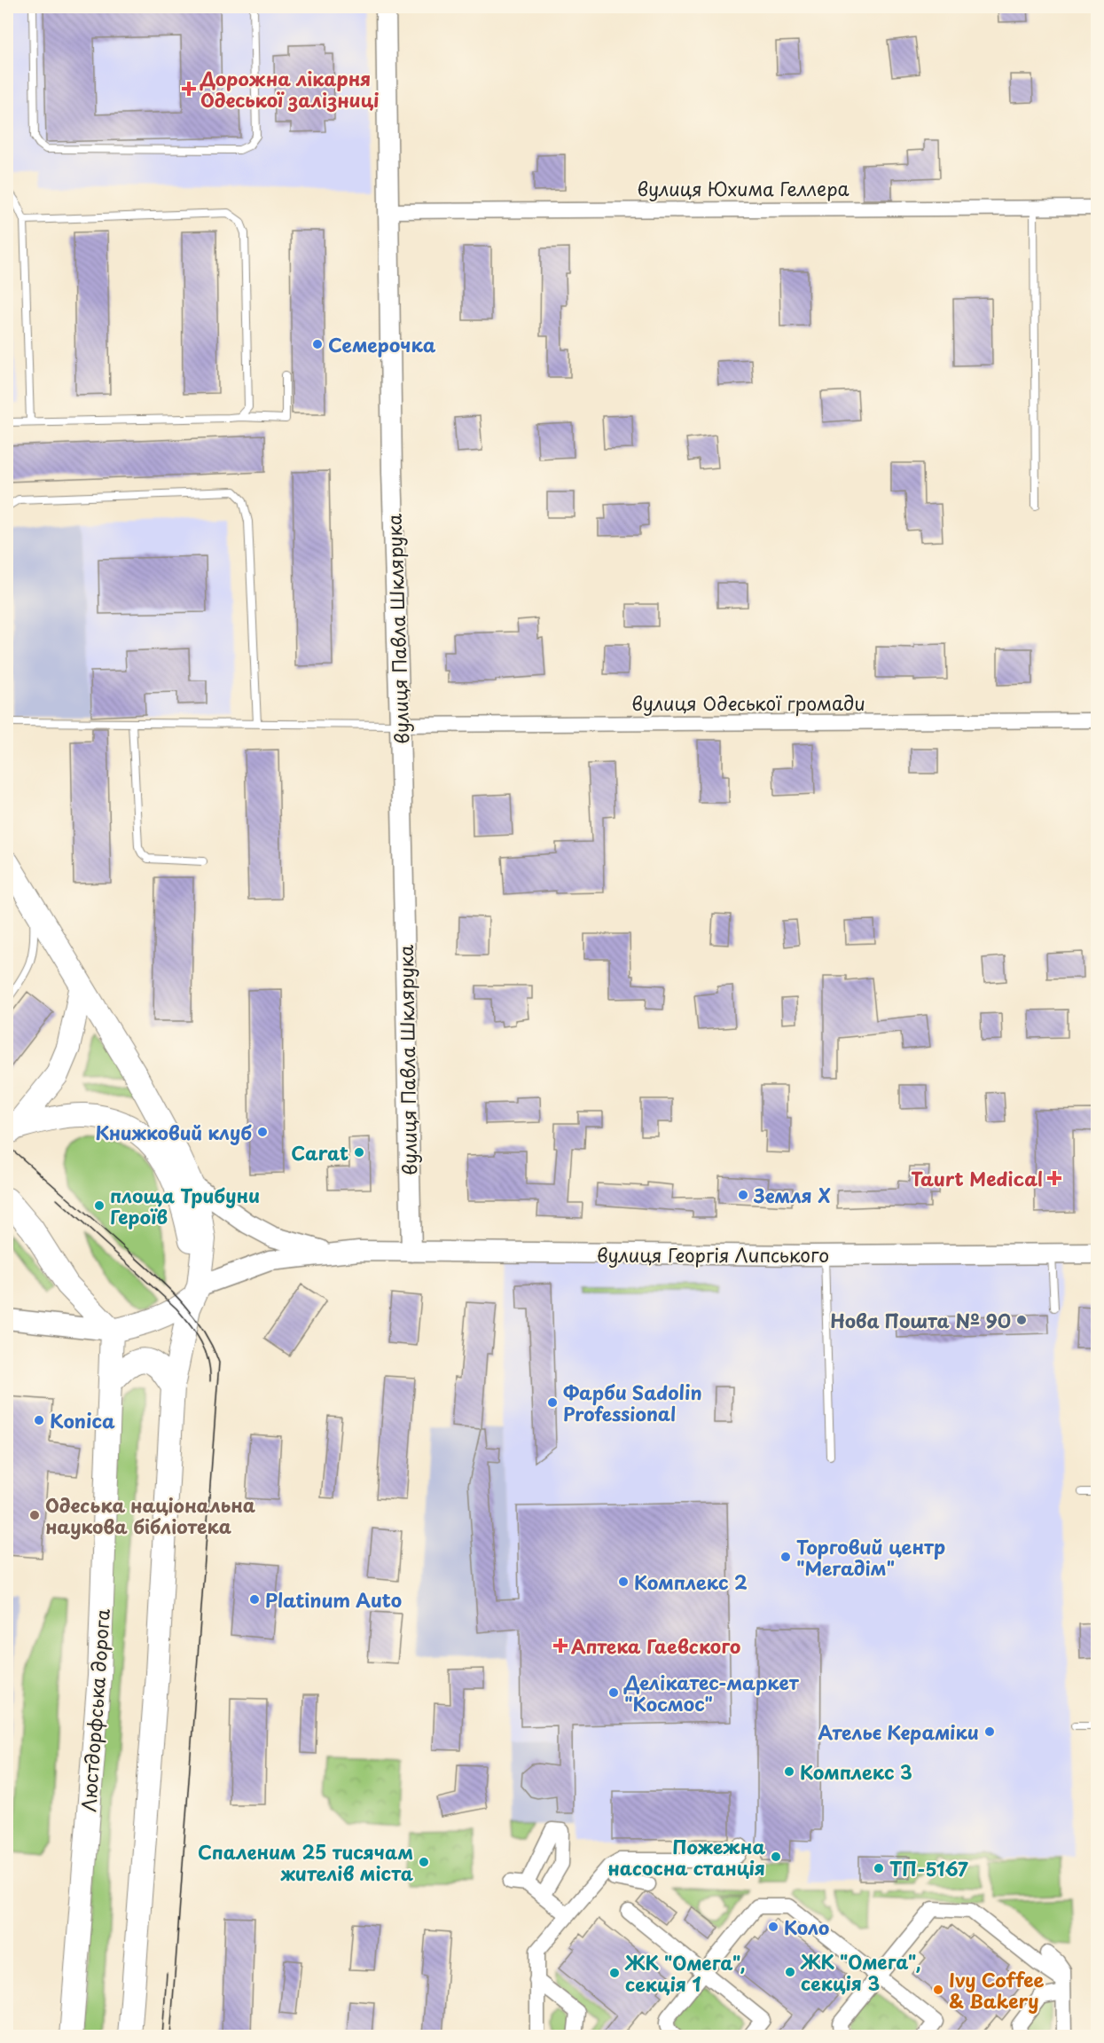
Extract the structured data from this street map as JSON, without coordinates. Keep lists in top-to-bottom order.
{
  "streets": {
    "main road": ["Люстдорфська дорога"],
    "street": [
      "вулиця Юхима Геллера",
      "вулиця Павла Шклярука",
      "вулиця Одеської громади",
      "вулиця Георгія Липського"
    ]
  },
  "crossings": [
    ["вулиця Юхима Геллера", "вулиця Павла Шклярука"],
    ["вулиця Павла Шклярука", "вулиця Одеської громади"],
    ["вулиця Павла Шклярука", "вулиця Георгія Липського"]
  ],
  "places": {
    "health": ["Дорожна лікарня Одеської залізниці", "Taurt Medical", "Аптека Гаевского"],
    "other": [
      "Семерочка",
      "Книжковий клуб",
      "Carat",
      "Земля Х",
      "площа Трибуни Героїв",
      "Нова Пошта № 90",
      "Фарби Sadolin Professional",
      "Konica",
      "Одеська національна наукова бібліотека",
      "Торговий центр \"Мегадім\"",
      "Комплекс 2",
      "Platinum Auto",
      "Делікатес-маркет \"Космос\"",
      "Ательє Кераміки",
      "Комплекс 3",
      "Пожежна насосна станція",
      "Спаленим 25 тисячам жителів міста",
      "ТП-5167",
      "Коло",
      "ЖК \"Омега\", секція 3",
      "ЖК \"Омега\", секція 1",
      "Ivy Coffee & Bakery"
    ]
  }
}
